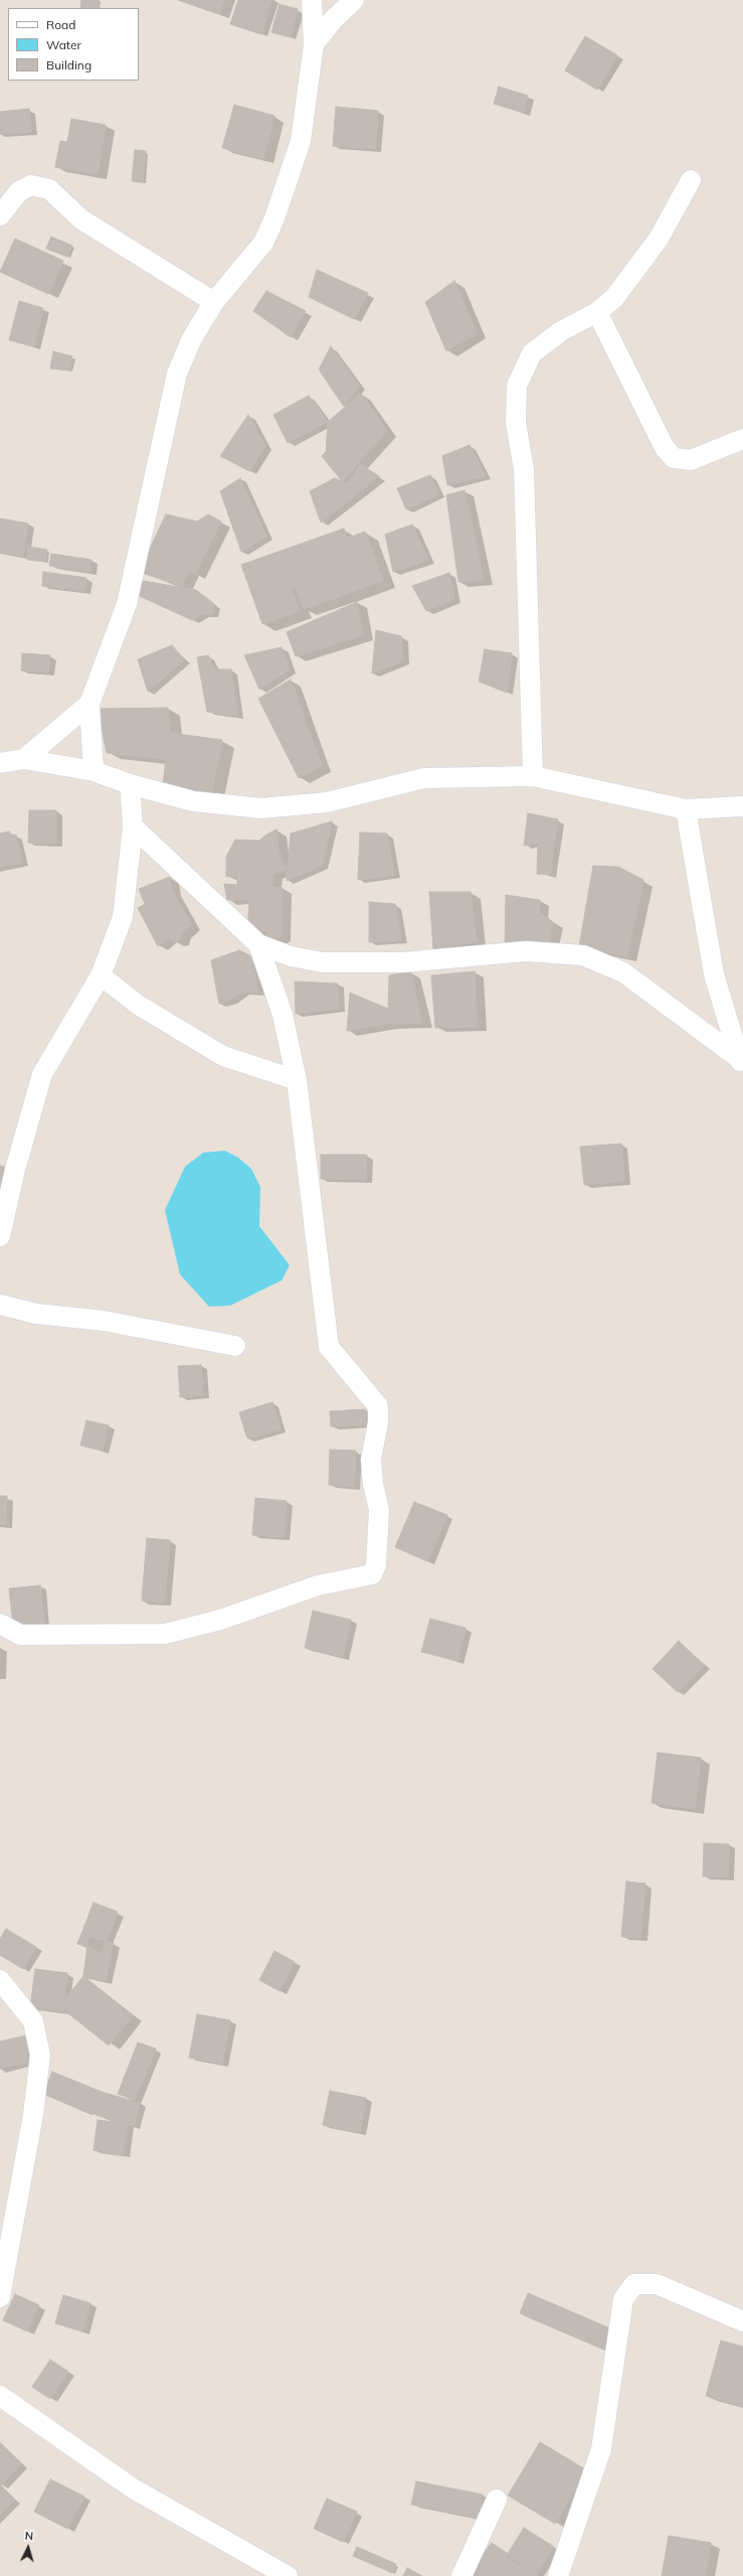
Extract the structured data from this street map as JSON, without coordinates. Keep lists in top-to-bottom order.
{
  "legend": ["Road", "Water", "Building"],
  "north": "top"
}
